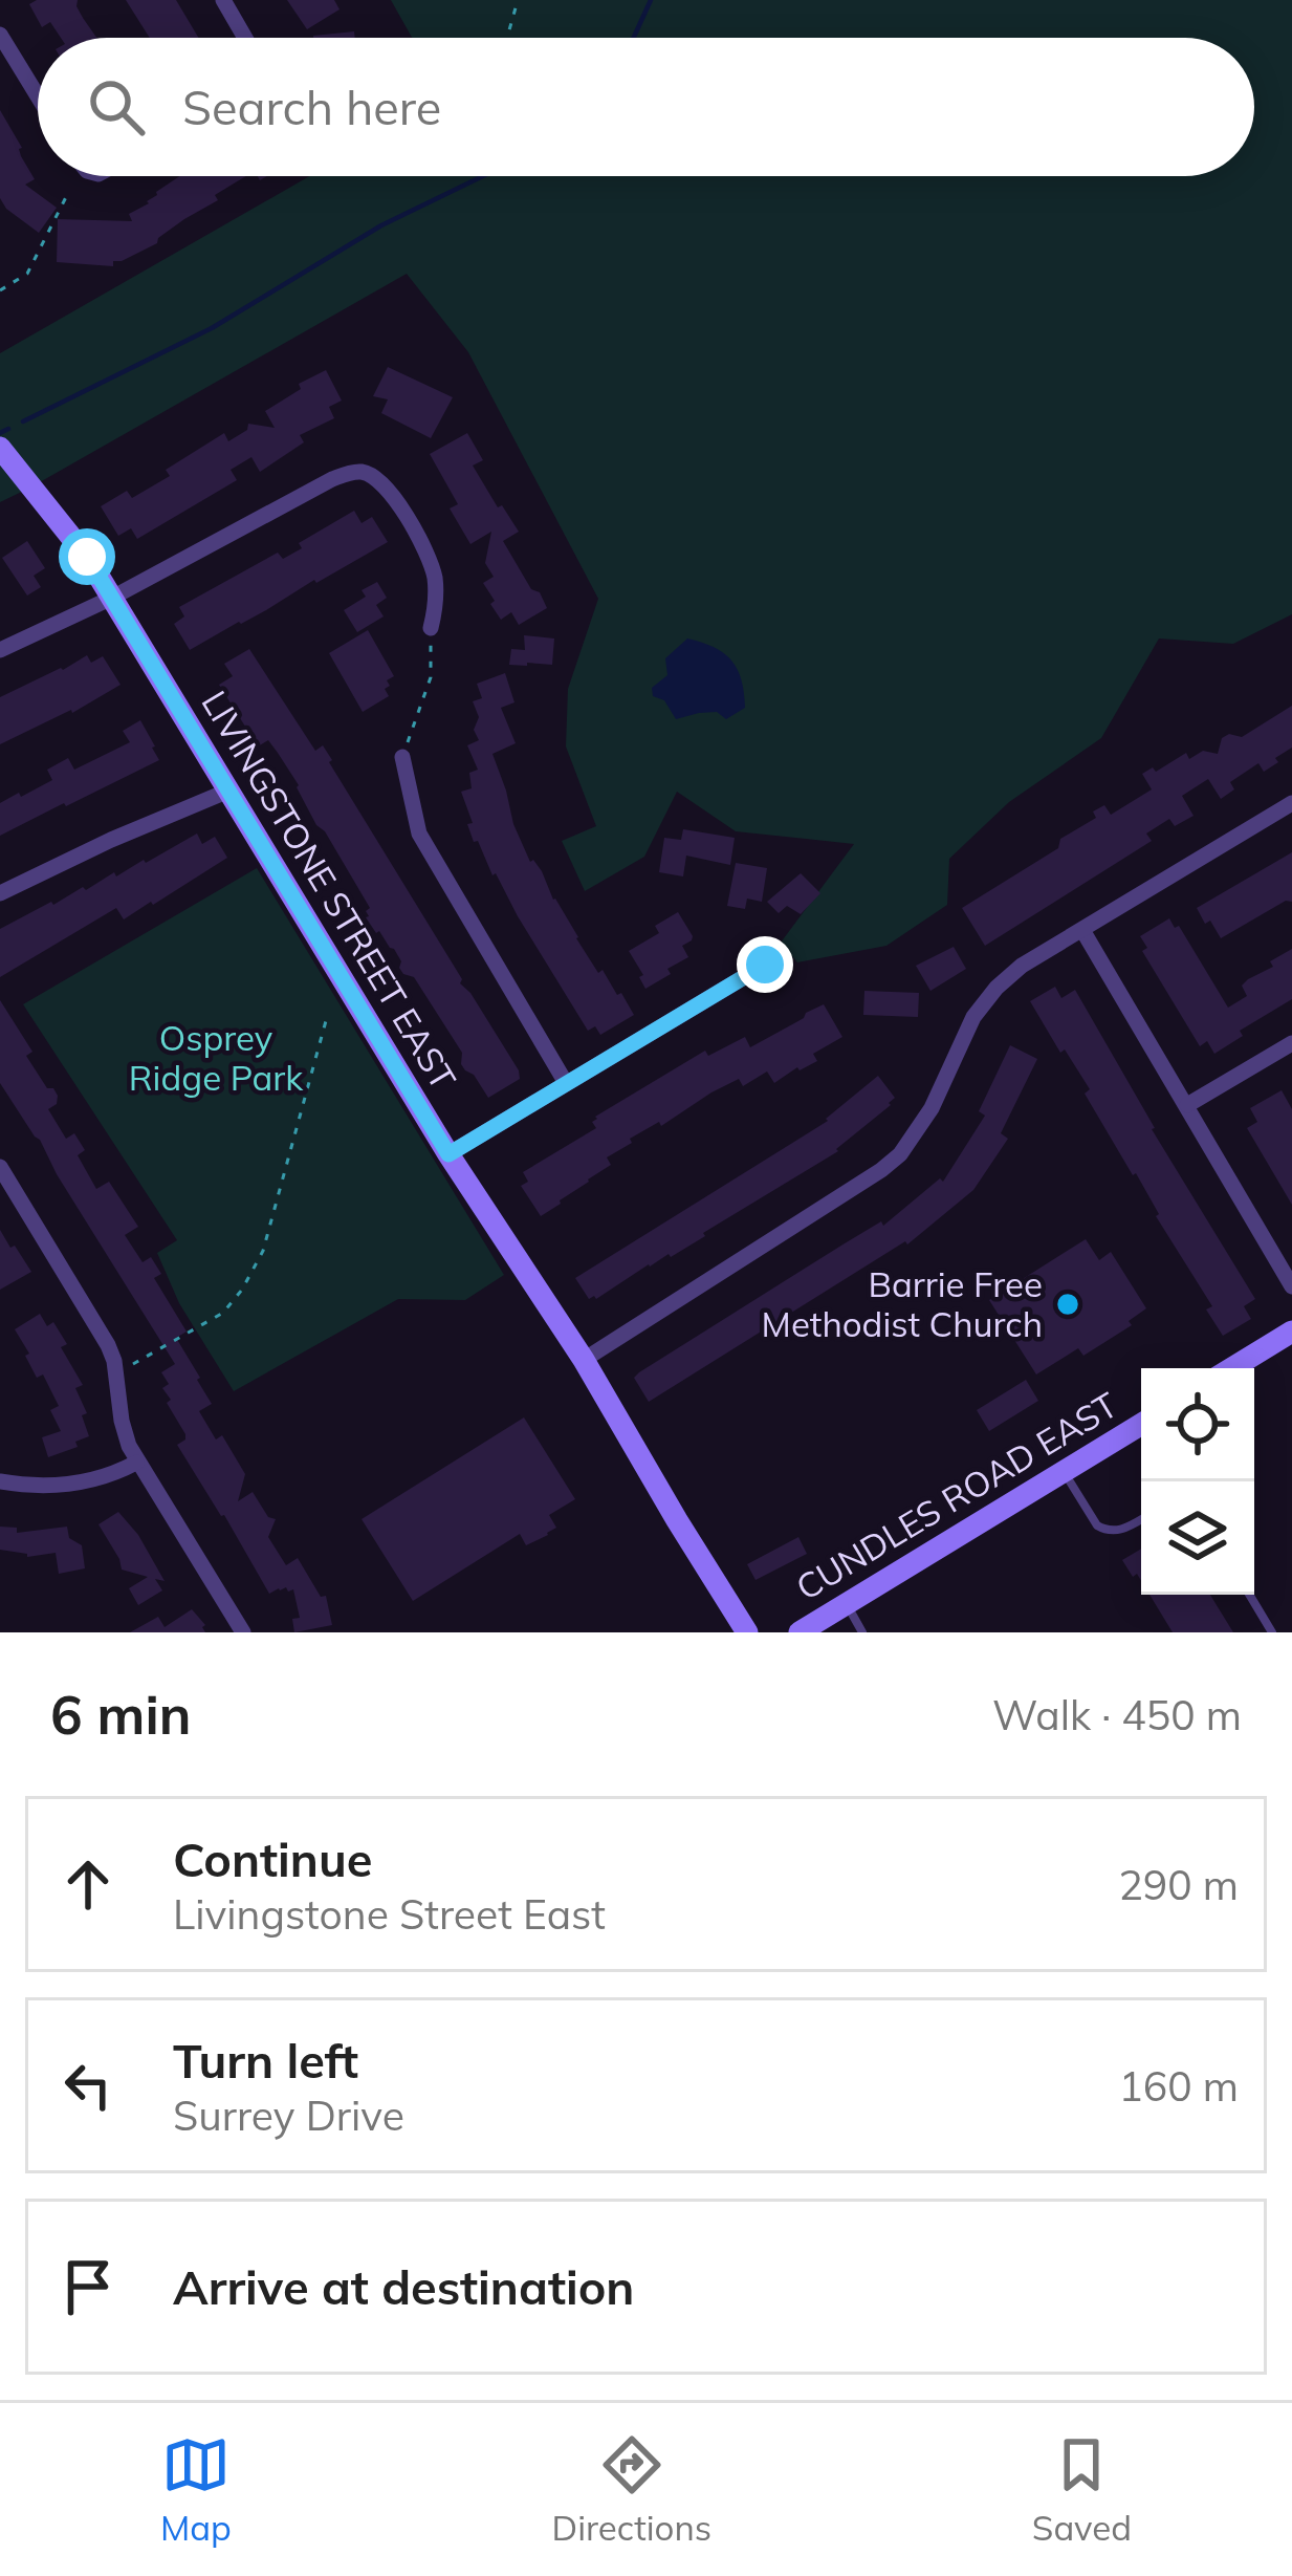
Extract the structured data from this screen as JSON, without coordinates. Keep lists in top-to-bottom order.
{
  "streets": {
    "street": ["LIVINGSTONE STREET EAST", "CUNDLES ROAD EAST"]
  },
  "parks": ["Osprey Ridge Park"],
  "places": ["Barrie Free Methodist Church"],
  "page": {
    "search": "Search here",
    "heading": ["6 min", "Walk · 450 m"],
    "list": [
      ["Continue", "Livingstone Street East", "290 m"],
      ["Turn left", "Surrey Drive", "160 m"],
      "Arrive at destination"
    ],
    "nav": ["Map", "Directions", "Saved"]
  }
}
